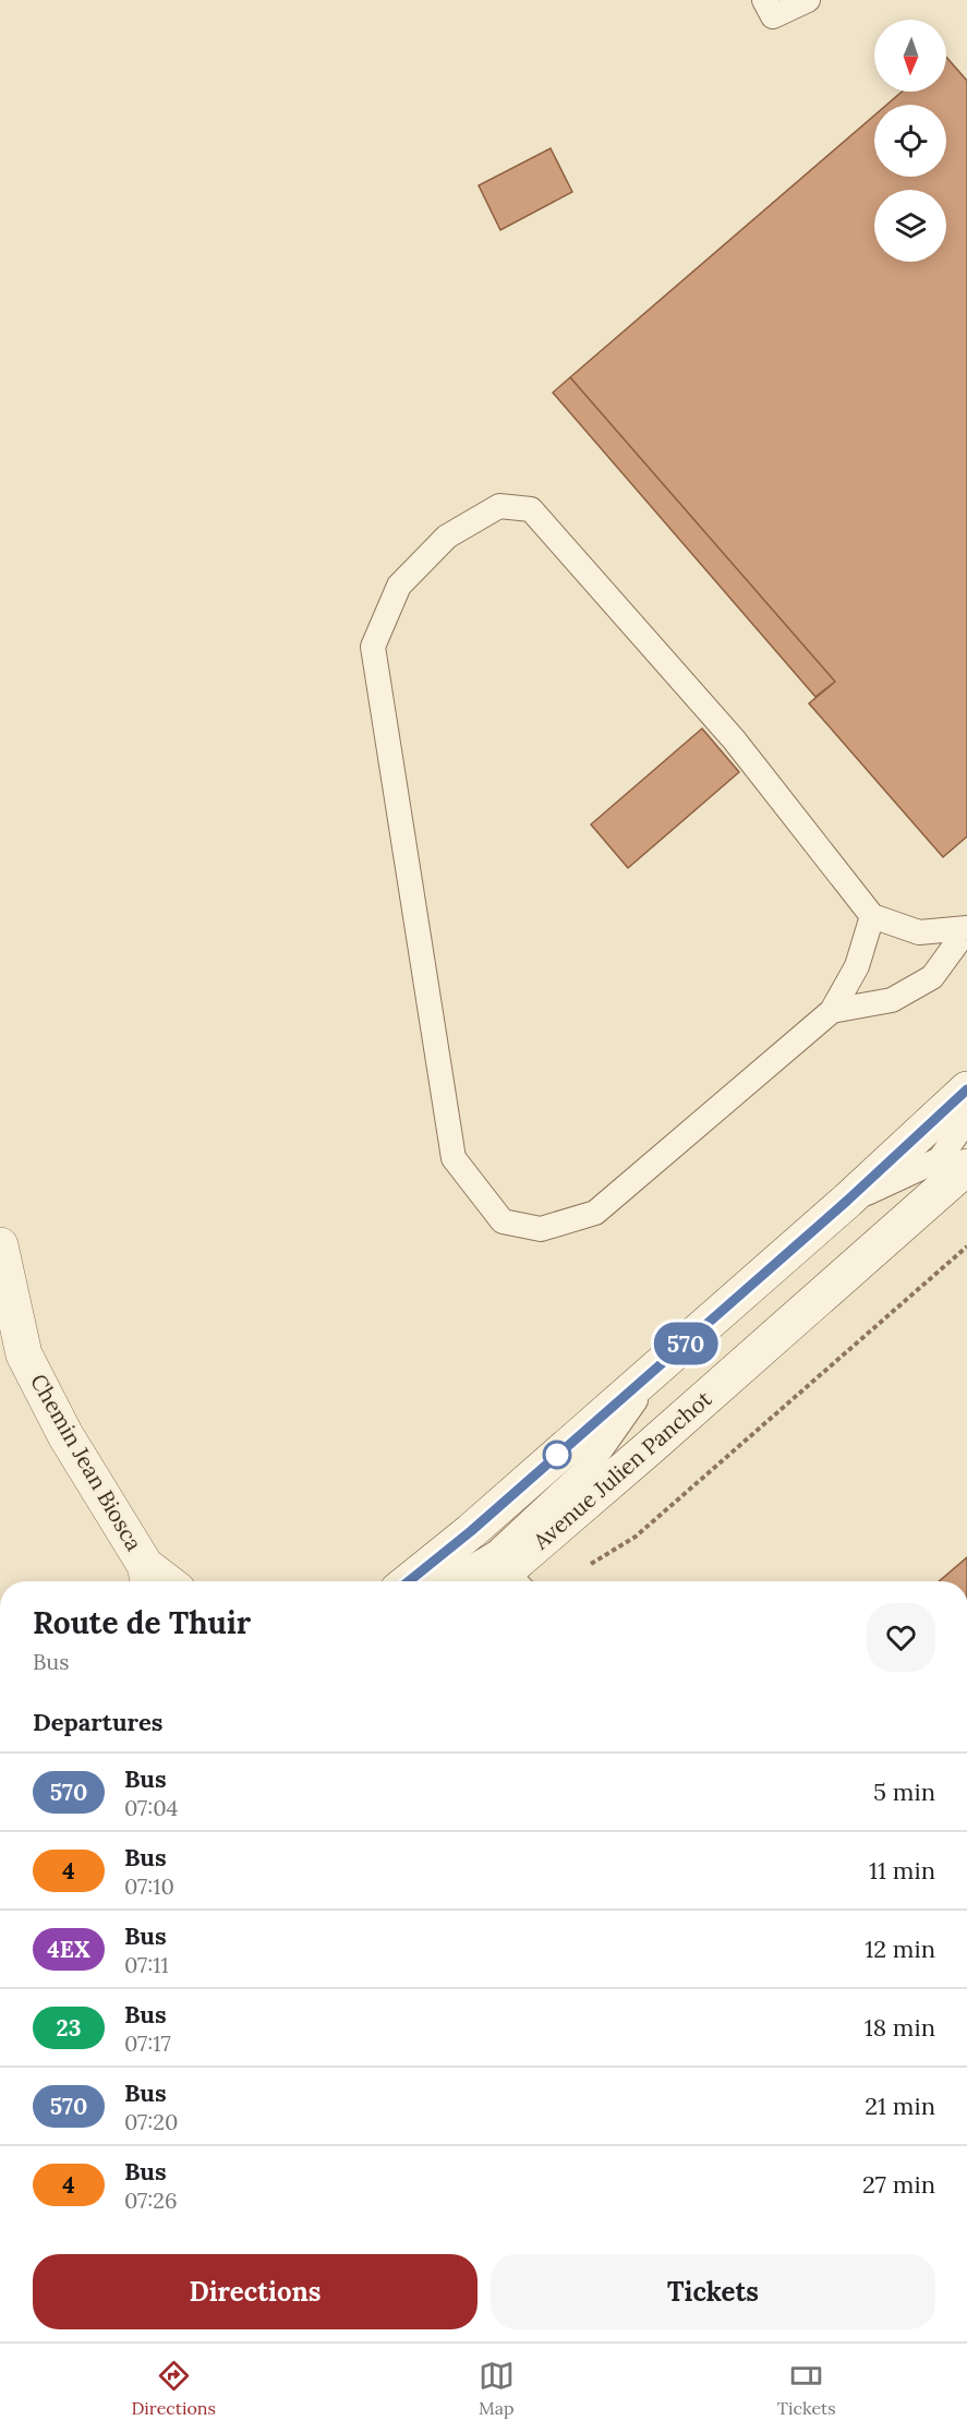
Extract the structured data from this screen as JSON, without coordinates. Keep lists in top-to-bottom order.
{
  "streets": {
    "main road": ["Chemin Jean Biosca", "Avenue Julien Panchot"]
  },
  "lines": ["bus line 570"],
  "north": "bottom",
  "page": {
    "on_map": "570",
    "heading": [
      ["Route de Thuir", "Bus"],
      "Departures"
    ],
    "list": [
      {
        "mark": "570",
        "name": "Bus",
        "note": "07:04",
        "value": "5 min"
      },
      {
        "mark": "4",
        "name": "Bus",
        "note": "07:10",
        "value": "11 min"
      },
      {
        "mark": "4EX",
        "name": "Bus",
        "note": "07:11",
        "value": "12 min"
      },
      {
        "mark": "23",
        "name": "Bus",
        "note": "07:17",
        "value": "18 min"
      },
      {
        "mark": "570",
        "name": "Bus",
        "note": "07:20",
        "value": "21 min"
      },
      {
        "mark": "4",
        "name": "Bus",
        "note": "07:26",
        "value": "27 min"
      }
    ],
    "buttons": ["Directions", "Tickets"],
    "tabs": ["Directions", "Map", "Tickets"]
  }
}
